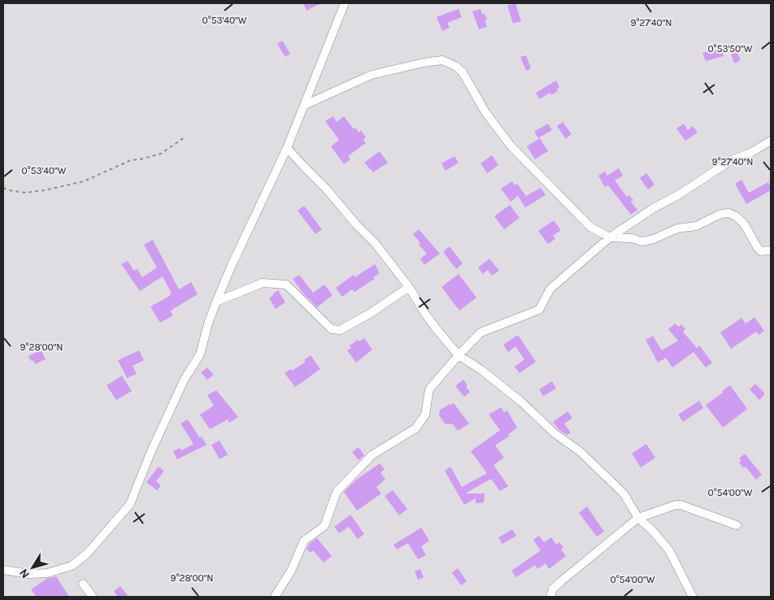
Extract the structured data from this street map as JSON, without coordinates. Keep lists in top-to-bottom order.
{
  "north": "bottom left",
  "coordinates": [
    "0°53'40\"W",
    "9°27'40\"N",
    "0°53'50\"W",
    "9°28'00\"N",
    "0°54'00\"W"
  ]
}
